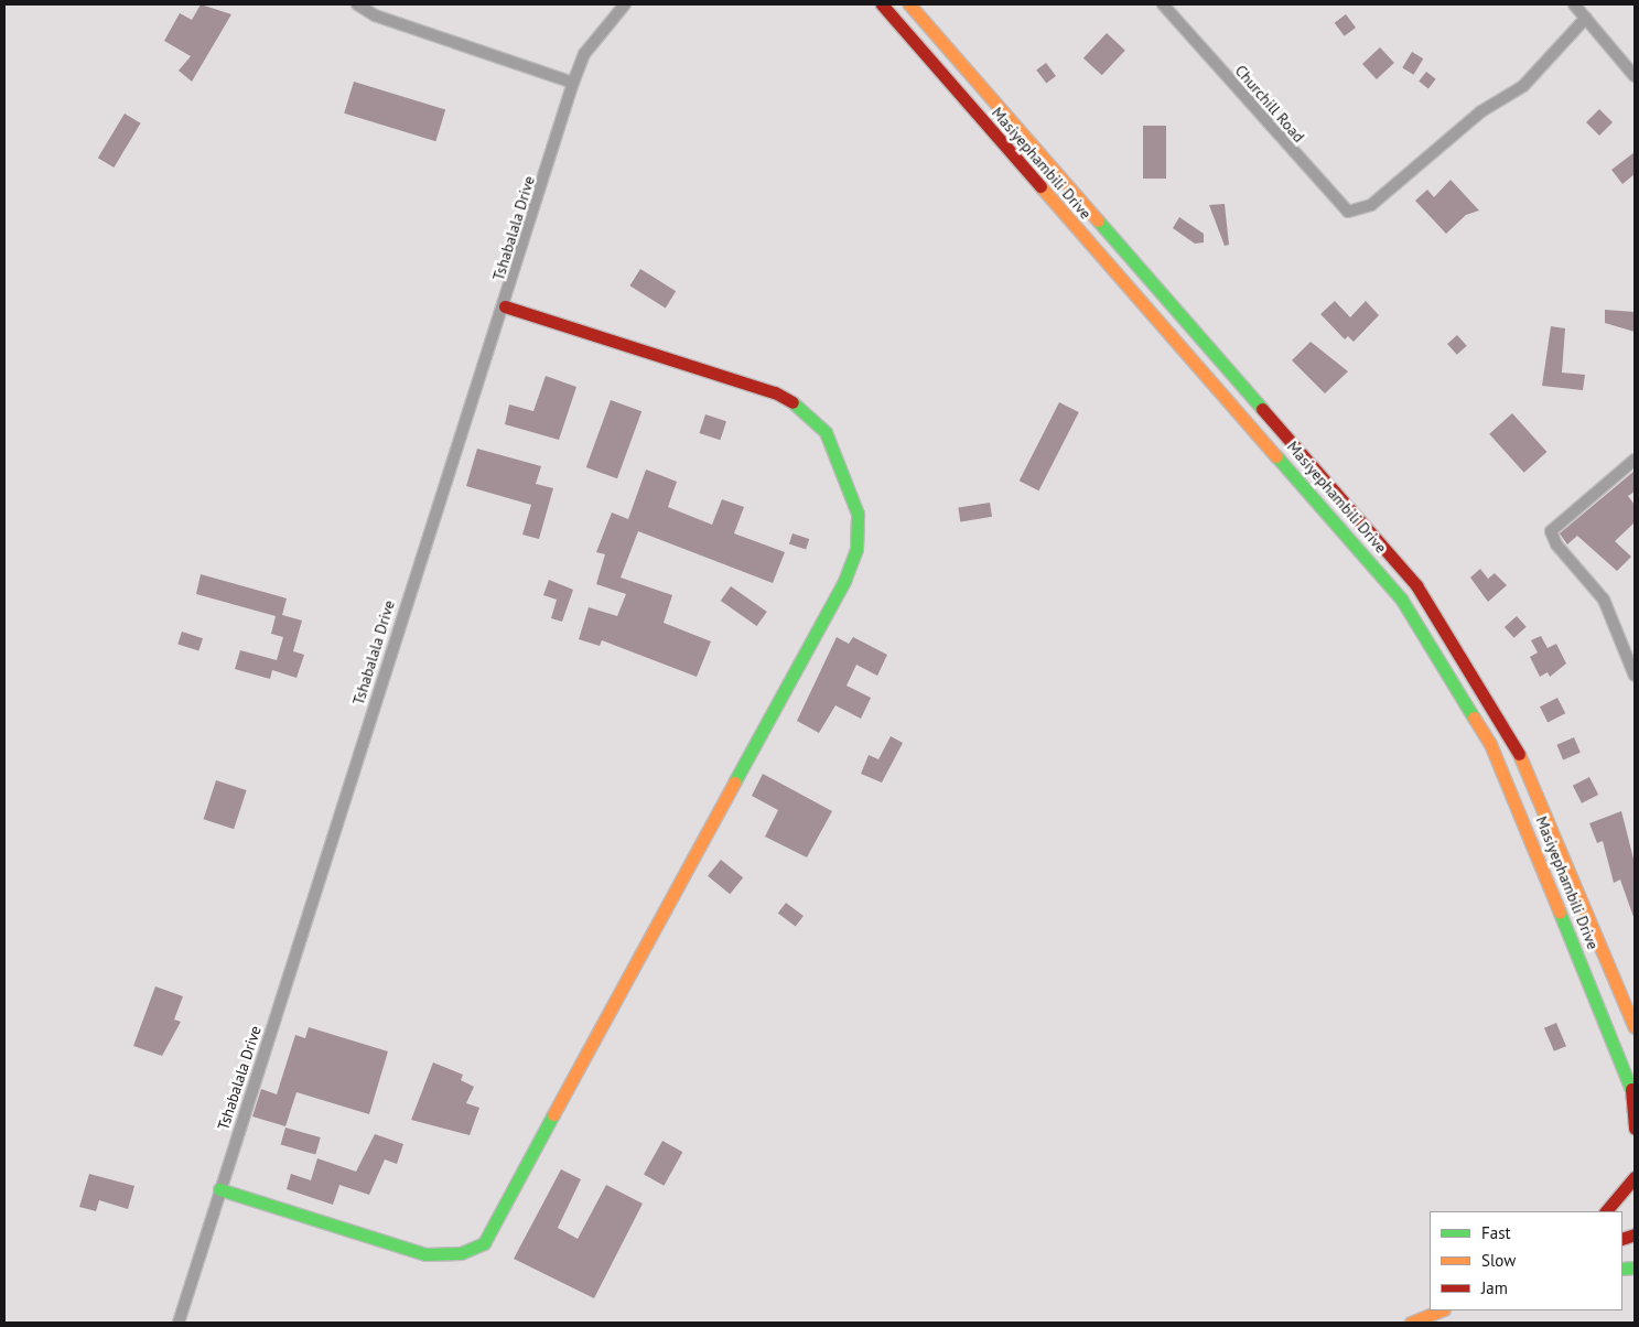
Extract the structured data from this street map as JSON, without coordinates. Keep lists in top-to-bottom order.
{
  "streets": {
    "main road": ["Masiyephambili Drive"],
    "street": ["Churchill Road", "Tshabalala Drive"]
  },
  "legend": ["Fast", "Slow", "Jam"]
}
